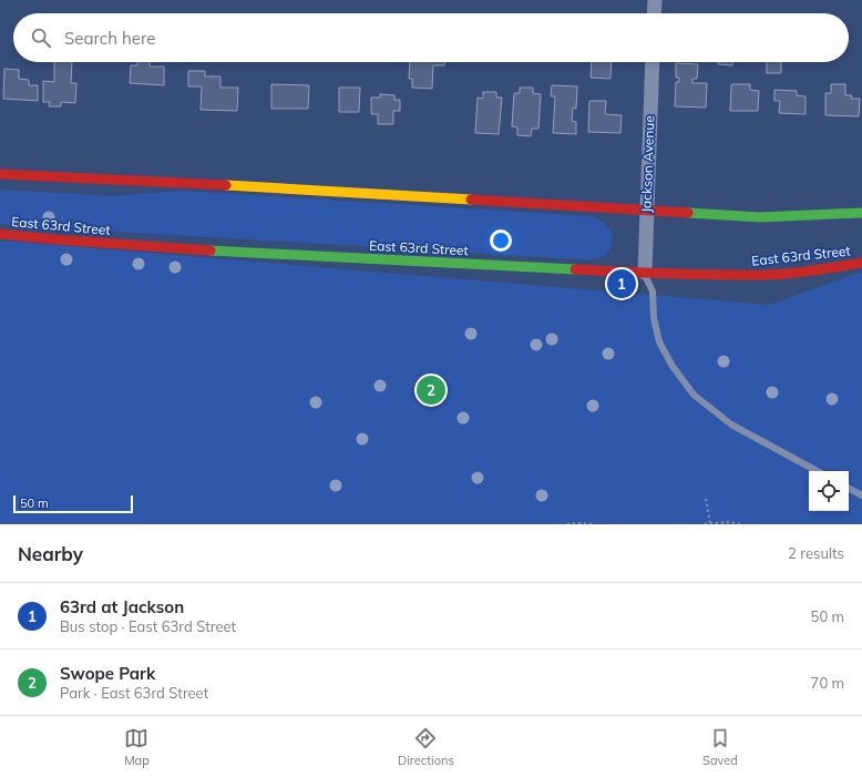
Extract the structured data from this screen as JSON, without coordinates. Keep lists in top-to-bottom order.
{
  "streets": {
    "main road": ["East 63rd Street"],
    "street": ["Jackson Avenue"]
  },
  "crossings": [
    ["Jackson Avenue", "East 63rd Street"]
  ],
  "scale_bar": "50 m",
  "page": {
    "search": "Search here",
    "pins": ["1", "2"],
    "scale": "50 m",
    "heading": ["Nearby", "2 results"],
    "list": [
      {
        "mark": "1",
        "name": "63rd at Jackson",
        "note": "Bus stop · East 63rd Street",
        "value": "50 m"
      },
      {
        "mark": "2",
        "name": "Swope Park",
        "note": "Park · East 63rd Street",
        "value": "70 m"
      }
    ],
    "nav": ["Map", "Directions", "Saved"]
  }
}
